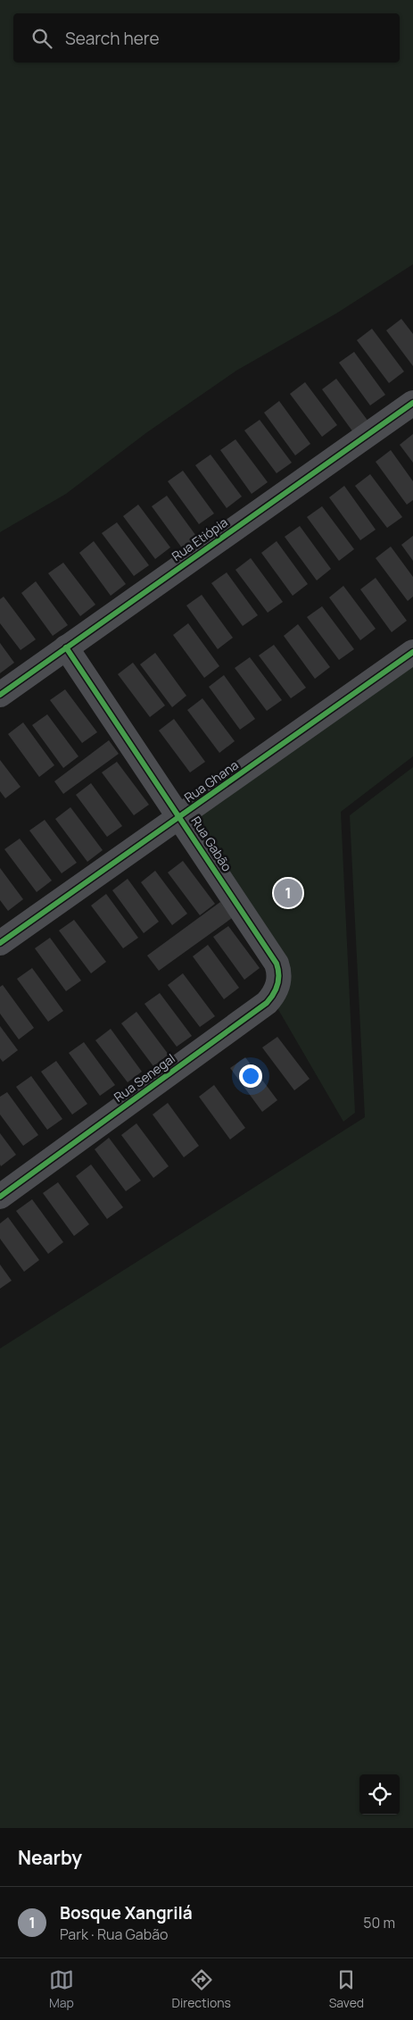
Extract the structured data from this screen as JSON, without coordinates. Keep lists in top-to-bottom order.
{
  "streets": {
    "street": [
      "Rua Etiópia",
      "Rua Ghana",
      "Rua Gabão",
      "Rua Senegal"
    ]
  },
  "crossings": [
    ["Rua Etiópia", "Rua Gabão"],
    ["Rua Ghana", "Rua Gabão"],
    ["Rua Gabão", "Rua Senegal"]
  ],
  "page": {
    "search": "Search here",
    "pins": "1",
    "heading": "Nearby",
    "list": [
      {
        "mark": "1",
        "name": "Bosque Xangrilá",
        "note": "Park · Rua Gabão",
        "value": "50 m"
      }
    ],
    "nav": ["Map", "Directions", "Saved"]
  }
}
